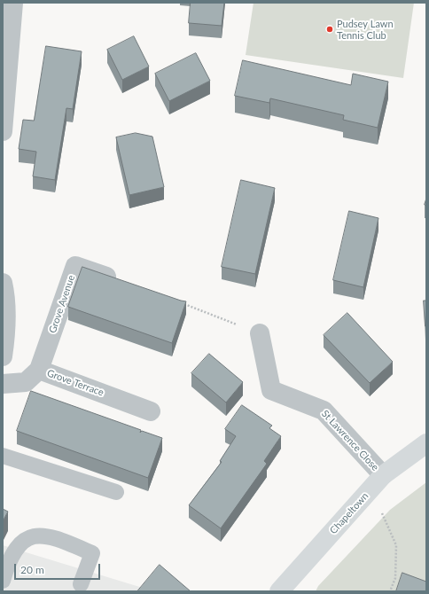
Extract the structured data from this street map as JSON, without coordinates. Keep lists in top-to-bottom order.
{
  "streets": {
    "main road": ["Chapeltown"],
    "street": ["Grove Avenue", "Grove Terrace", "St Lawrence Close"]
  },
  "crossings": [
    ["Grove Avenue", "Grove Terrace"],
    ["St Lawrence Close", "Chapeltown"]
  ],
  "places": ["Pudsey Lawn Tennis Club"],
  "scale_bar": "20 m"
}
